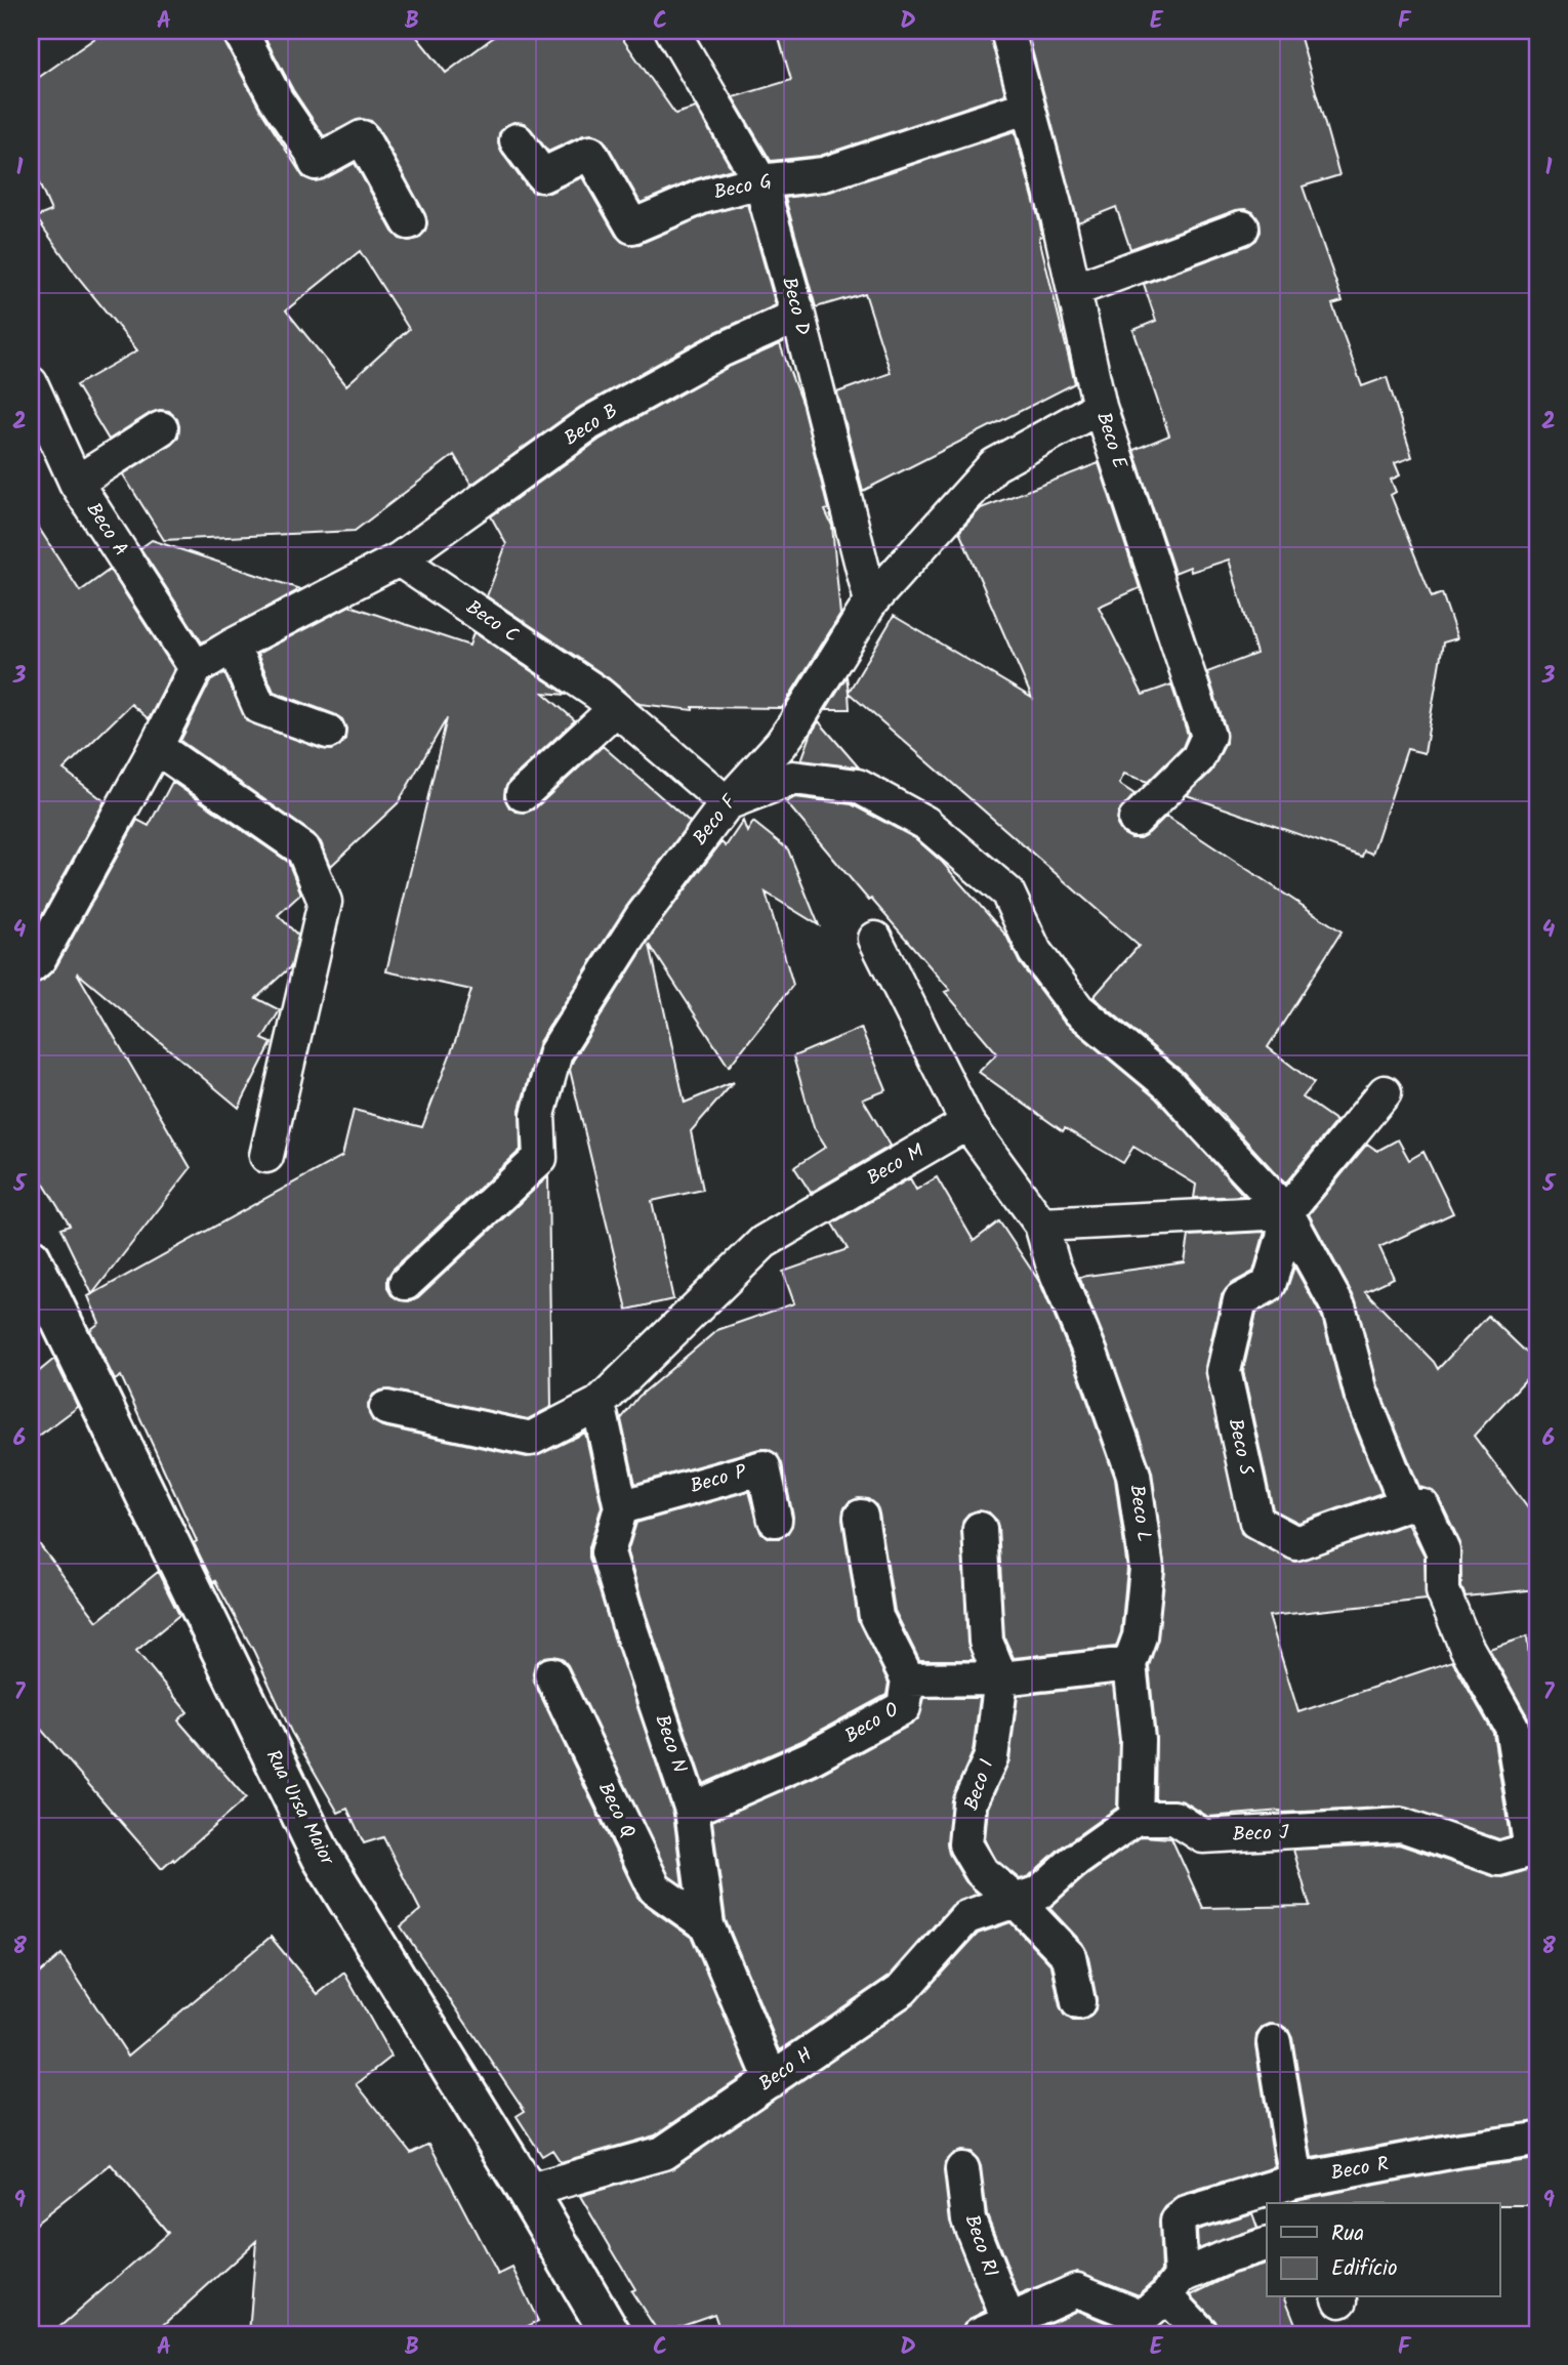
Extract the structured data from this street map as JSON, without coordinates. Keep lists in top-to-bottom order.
{
  "streets": {
    "street": ["Rua Ursa Maior"],
    "lane": [
      "Beco G",
      "Beco D",
      "Beco B",
      "Beco E",
      "Beco A",
      "Beco C",
      "Beco F",
      "Beco M",
      "Beco S",
      "Beco P",
      "Beco L",
      "Beco O",
      "Beco N",
      "Beco I",
      "Beco Q",
      "Beco J",
      "Beco H",
      "Beco R",
      "Beco R1"
    ]
  },
  "crossings": [
    ["Beco G", "Beco D"],
    ["Beco G", "Beco E"],
    ["Beco D", "Beco B"],
    ["Beco D", "Beco F"],
    ["Beco B", "Beco C"],
    ["Beco E", "Beco F"],
    ["Beco C", "Beco F"],
    ["Beco M", "Beco N"],
    ["Beco S", "Beco J"],
    ["Beco P", "Beco N"],
    ["Beco L", "Beco O"],
    ["Beco L", "Beco J"],
    ["Beco O", "Beco N"],
    ["Beco O", "Beco I"],
    ["Beco N", "Beco Q"],
    ["Beco N", "Beco H"],
    ["Beco I", "Beco H"],
    ["Rua Ursa Maior", "Beco H"]
  ],
  "legend": ["Rua", "Edifício"],
  "grid": {
    "columns": [
      "A",
      "B",
      "C",
      "D",
      "E",
      "F"
    ],
    "rows": [
      "1",
      "2",
      "3",
      "4",
      "5",
      "6",
      "7",
      "8",
      "9"
    ]
  }
}
